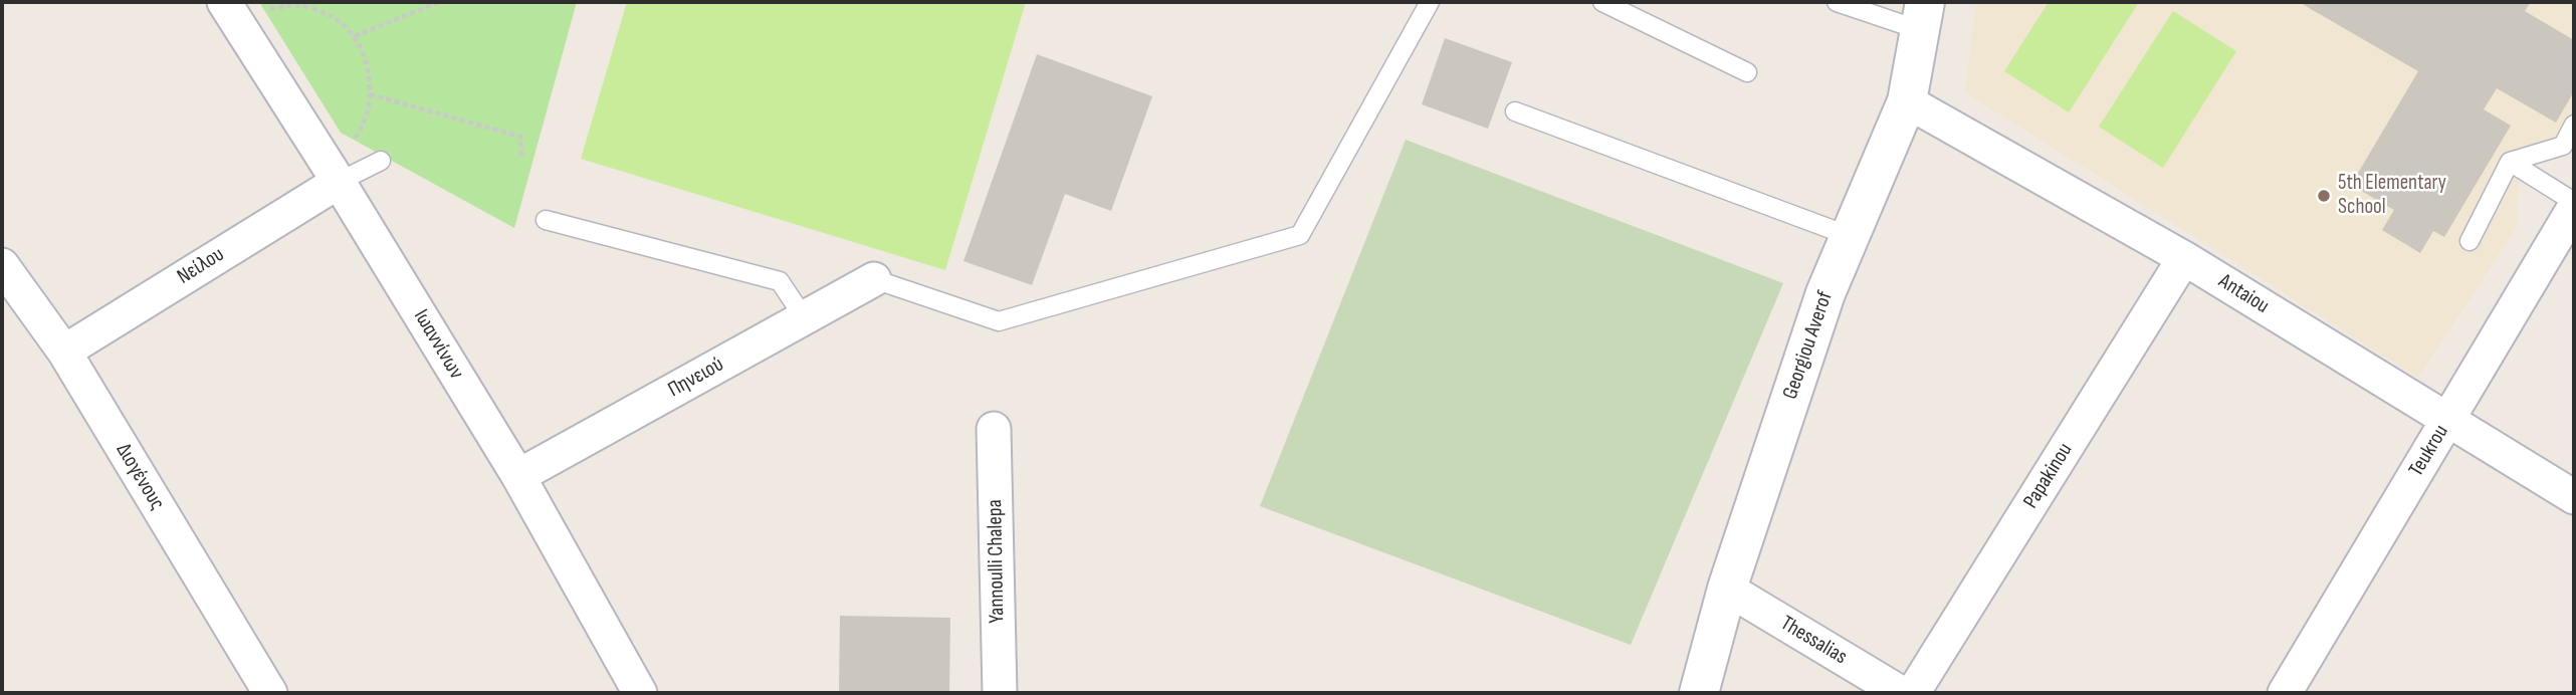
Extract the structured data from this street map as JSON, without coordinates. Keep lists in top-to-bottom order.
{
  "streets": {
    "street": [
      "Νείλου",
      "Antaiou",
      "Ιωαννίνων",
      "Georgiou Averof",
      "Πηνειού",
      "Teukrou",
      "Papakinou",
      "Διογένους",
      "Yannoulli Chalepa",
      "Thessalias"
    ]
  },
  "crossings": [
    ["Νείλου", "Ιωαννίνων"],
    ["Νείλου", "Διογένους"],
    ["Antaiou", "Georgiou Averof"],
    ["Antaiou", "Teukrou"],
    ["Antaiou", "Papakinou"],
    ["Ιωαννίνων", "Πηνειού"],
    ["Georgiou Averof", "Thessalias"]
  ],
  "places": ["5th Elementary School"]
}
